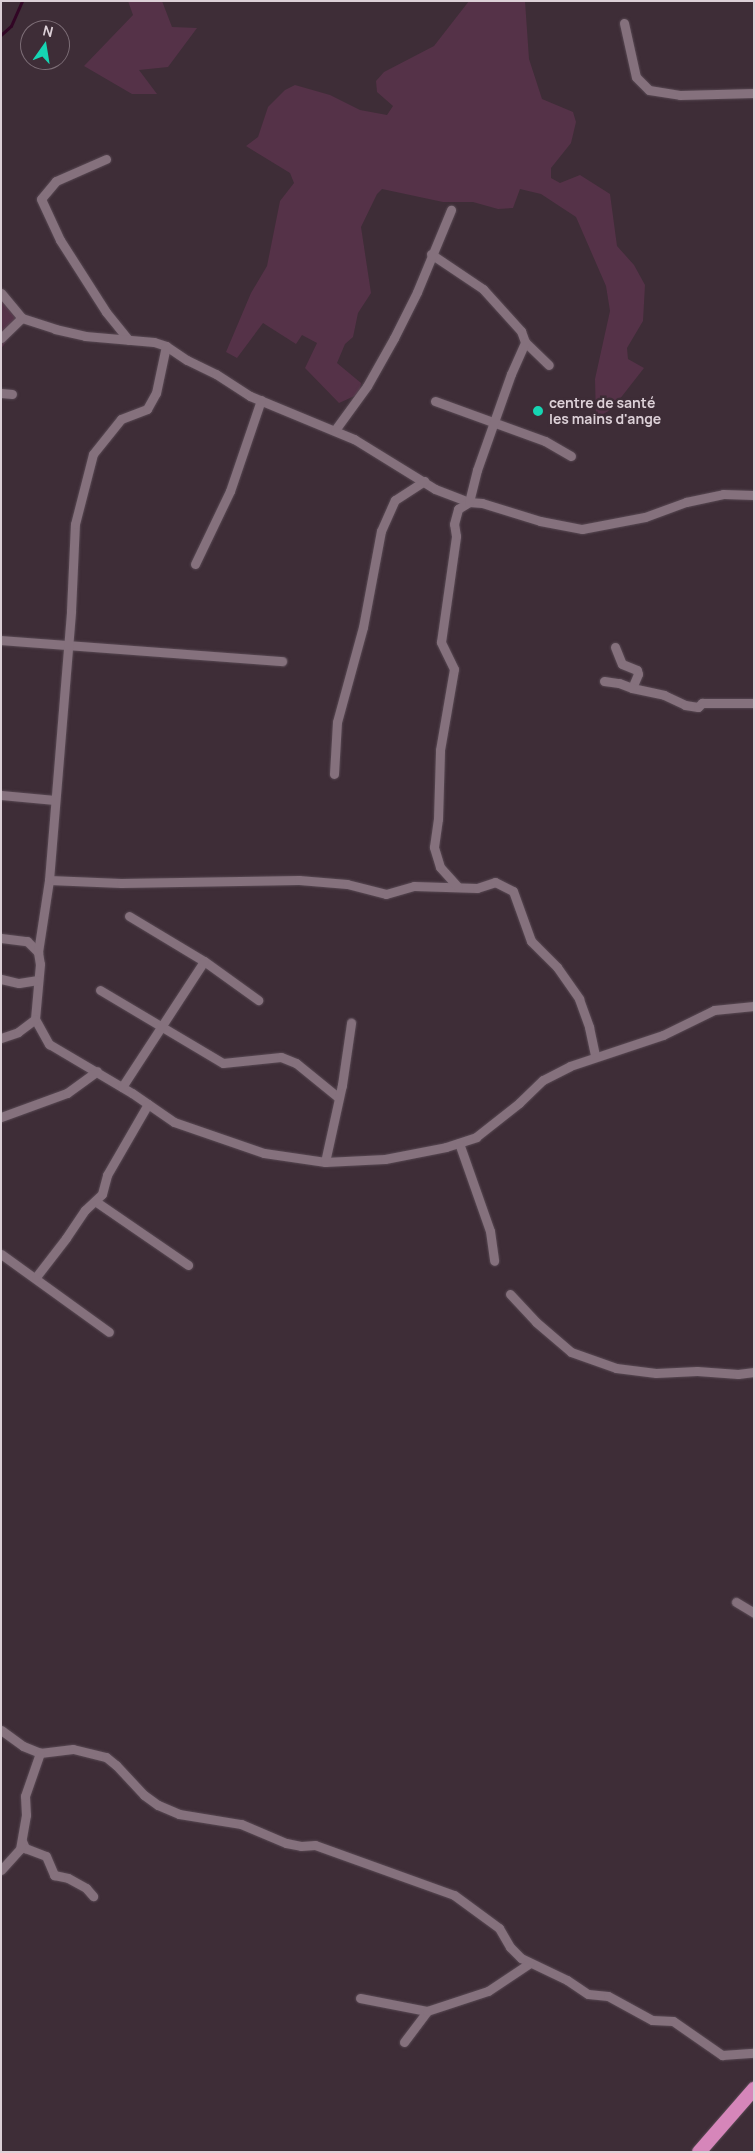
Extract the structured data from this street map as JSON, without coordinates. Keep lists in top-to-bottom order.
{
  "places": ["centre de santé les mains d'ange"],
  "north": "top"
}
